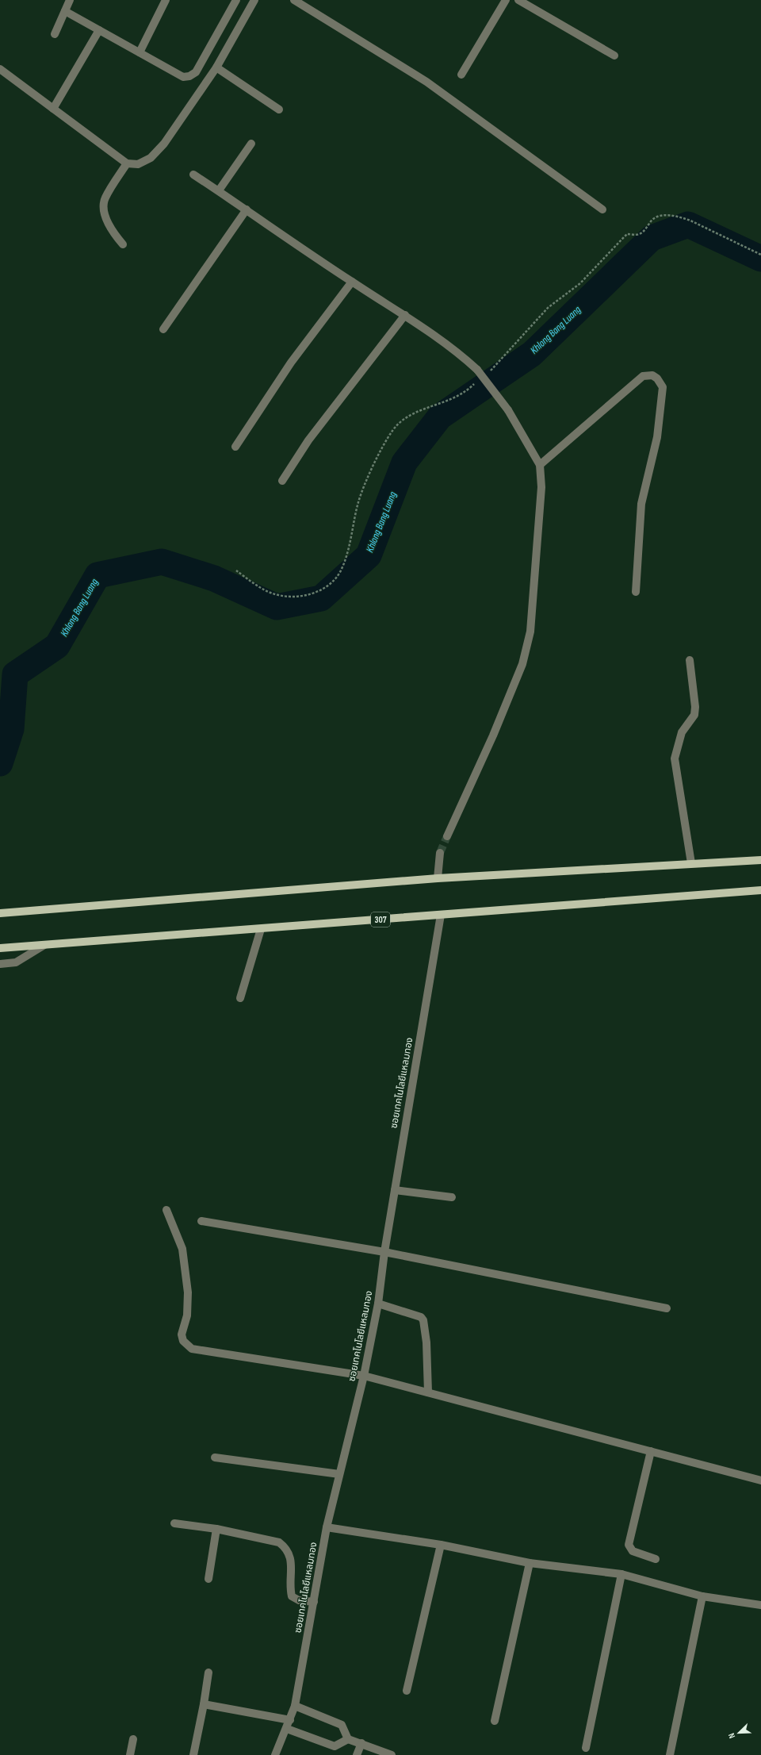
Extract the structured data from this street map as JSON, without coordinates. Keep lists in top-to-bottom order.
{
  "streets": {
    "main road": ["307"],
    "street": ["ซอยเทคโนโลยีแหลมทอง"]
  },
  "crossings": [
    ["307", "ซอยเทคโนโลยีแหลมทอง"]
  ],
  "water": ["Khlong Bang Luang"],
  "north": "bottom left"
}
